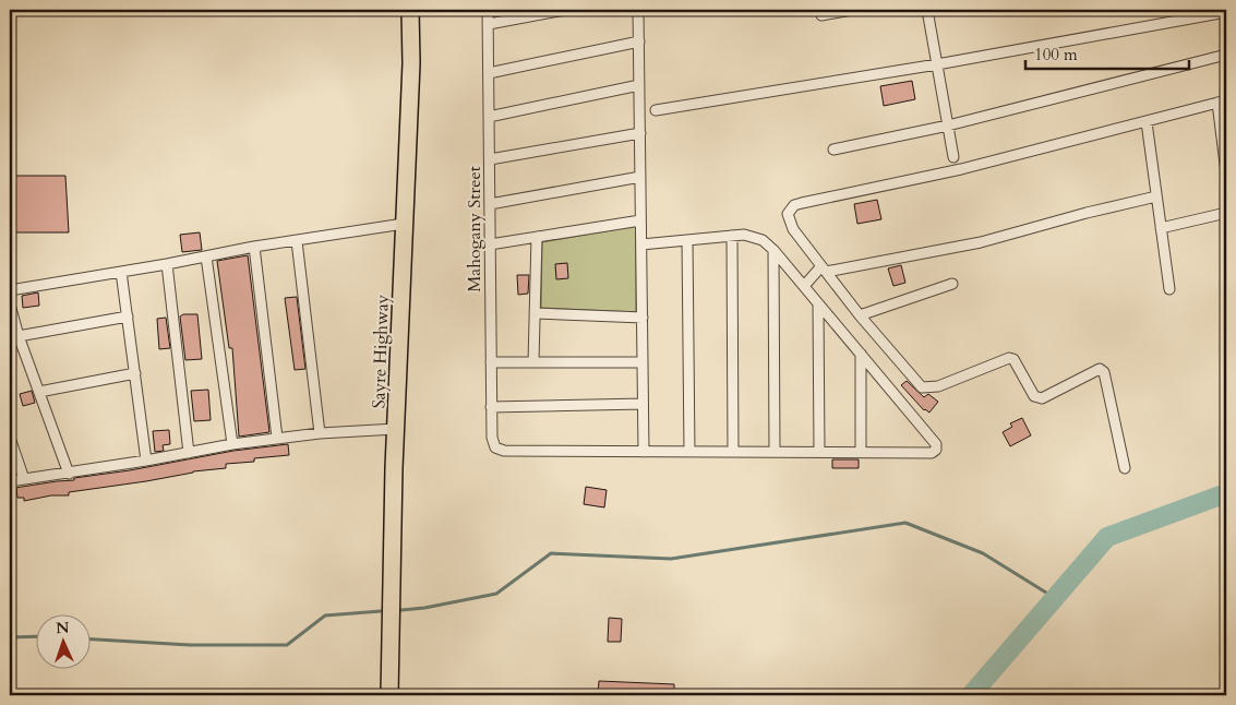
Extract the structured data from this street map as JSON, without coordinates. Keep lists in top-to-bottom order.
{
  "streets": {
    "highway": ["Sayre Highway"],
    "street": ["Mahogany Street"]
  },
  "scale_bar": "100 m",
  "north": "top"
}
